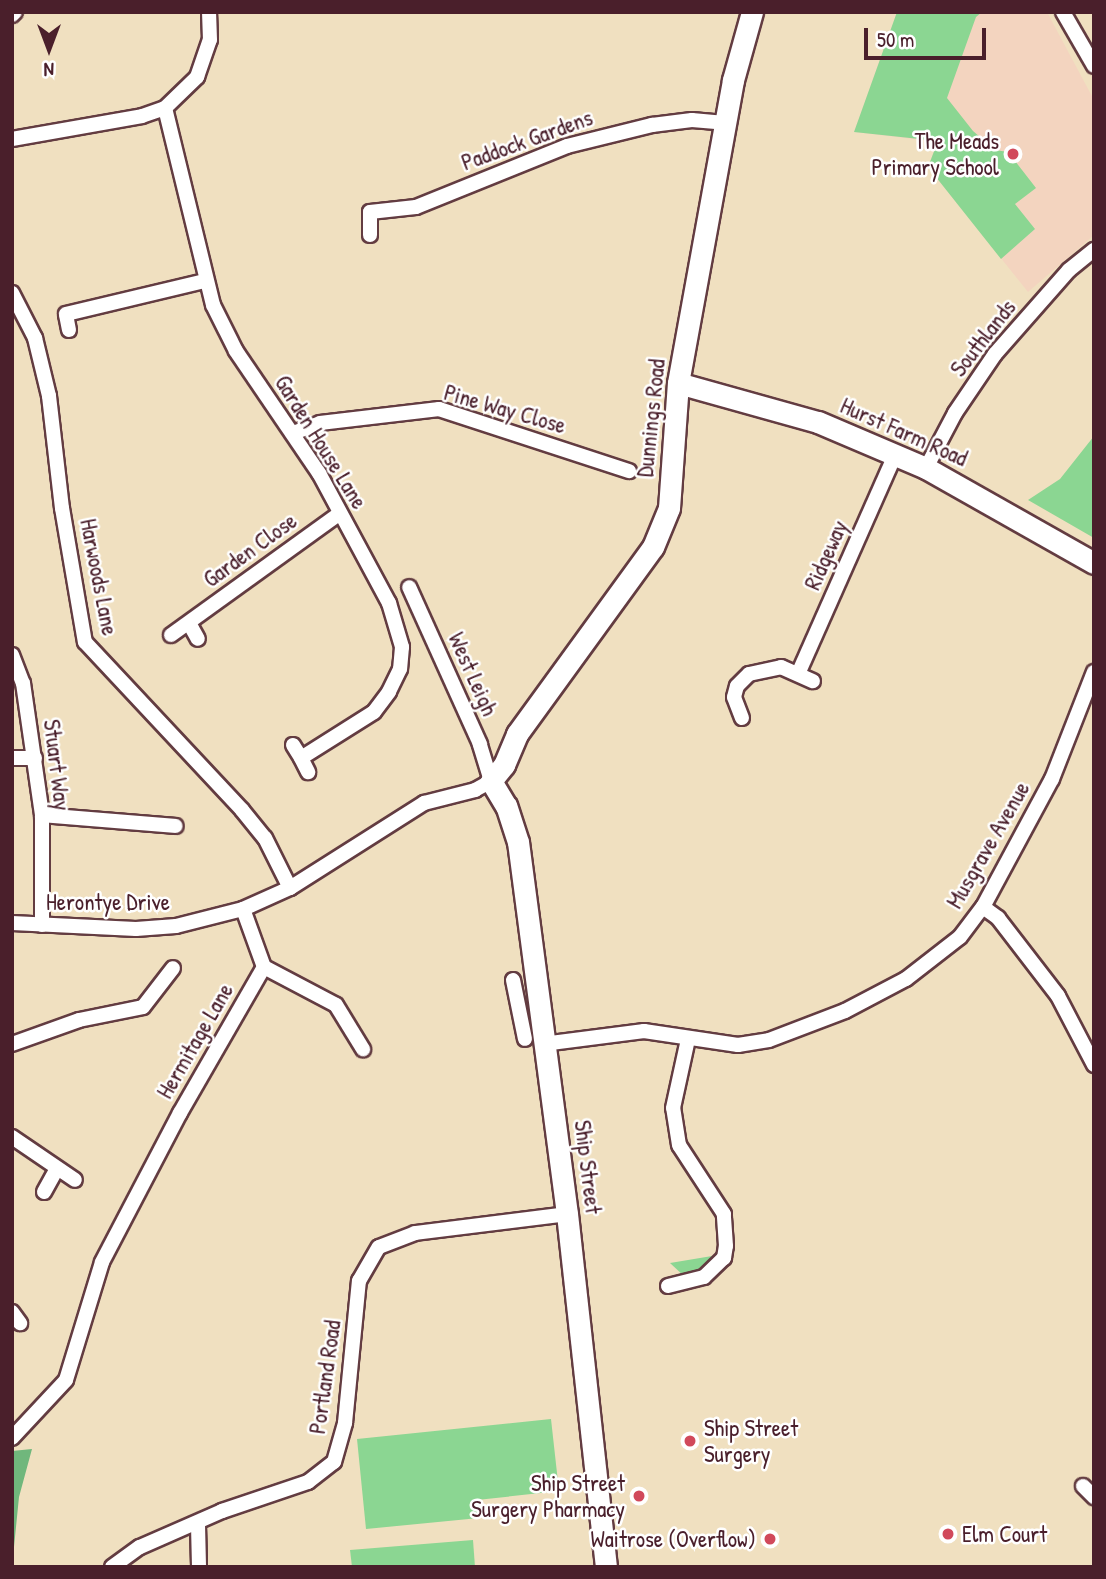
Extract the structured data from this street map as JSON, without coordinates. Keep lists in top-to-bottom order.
{
  "streets": {
    "street": [
      "Paddock Gardens",
      "Southlands",
      "Pine Way Close",
      "Dunnings Road",
      "Hurst Farm Road",
      "Garden House Lane",
      "Garden Close",
      "Ridgeway",
      "Harwoods Lane",
      "West Leigh",
      "Stuart Way",
      "Musgrave Avenue",
      "Herontye Drive",
      "Hermitage Lane",
      "Ship Street",
      "Portland Road"
    ]
  },
  "crossings": [
    ["Paddock Gardens", "Dunnings Road"],
    ["Southlands", "Hurst Farm Road"],
    ["Pine Way Close", "Garden House Lane"],
    ["Dunnings Road", "Hurst Farm Road"],
    ["Dunnings Road", "West Leigh"],
    ["Dunnings Road", "Ship Street"],
    ["Hurst Farm Road", "Ridgeway"],
    ["Garden House Lane", "Garden Close"],
    ["West Leigh", "Ship Street"],
    ["Stuart Way", "Herontye Drive"],
    ["Musgrave Avenue", "Ship Street"],
    ["Ship Street", "Portland Road"]
  ],
  "places": [
    "The Meads Primary School",
    "Ship Street Surgery",
    "Ship Street Surgery Pharmacy",
    "Elm Court",
    "Waitrose (Overflow)"
  ],
  "scale_bar": "50 m",
  "north": "bottom"
}
